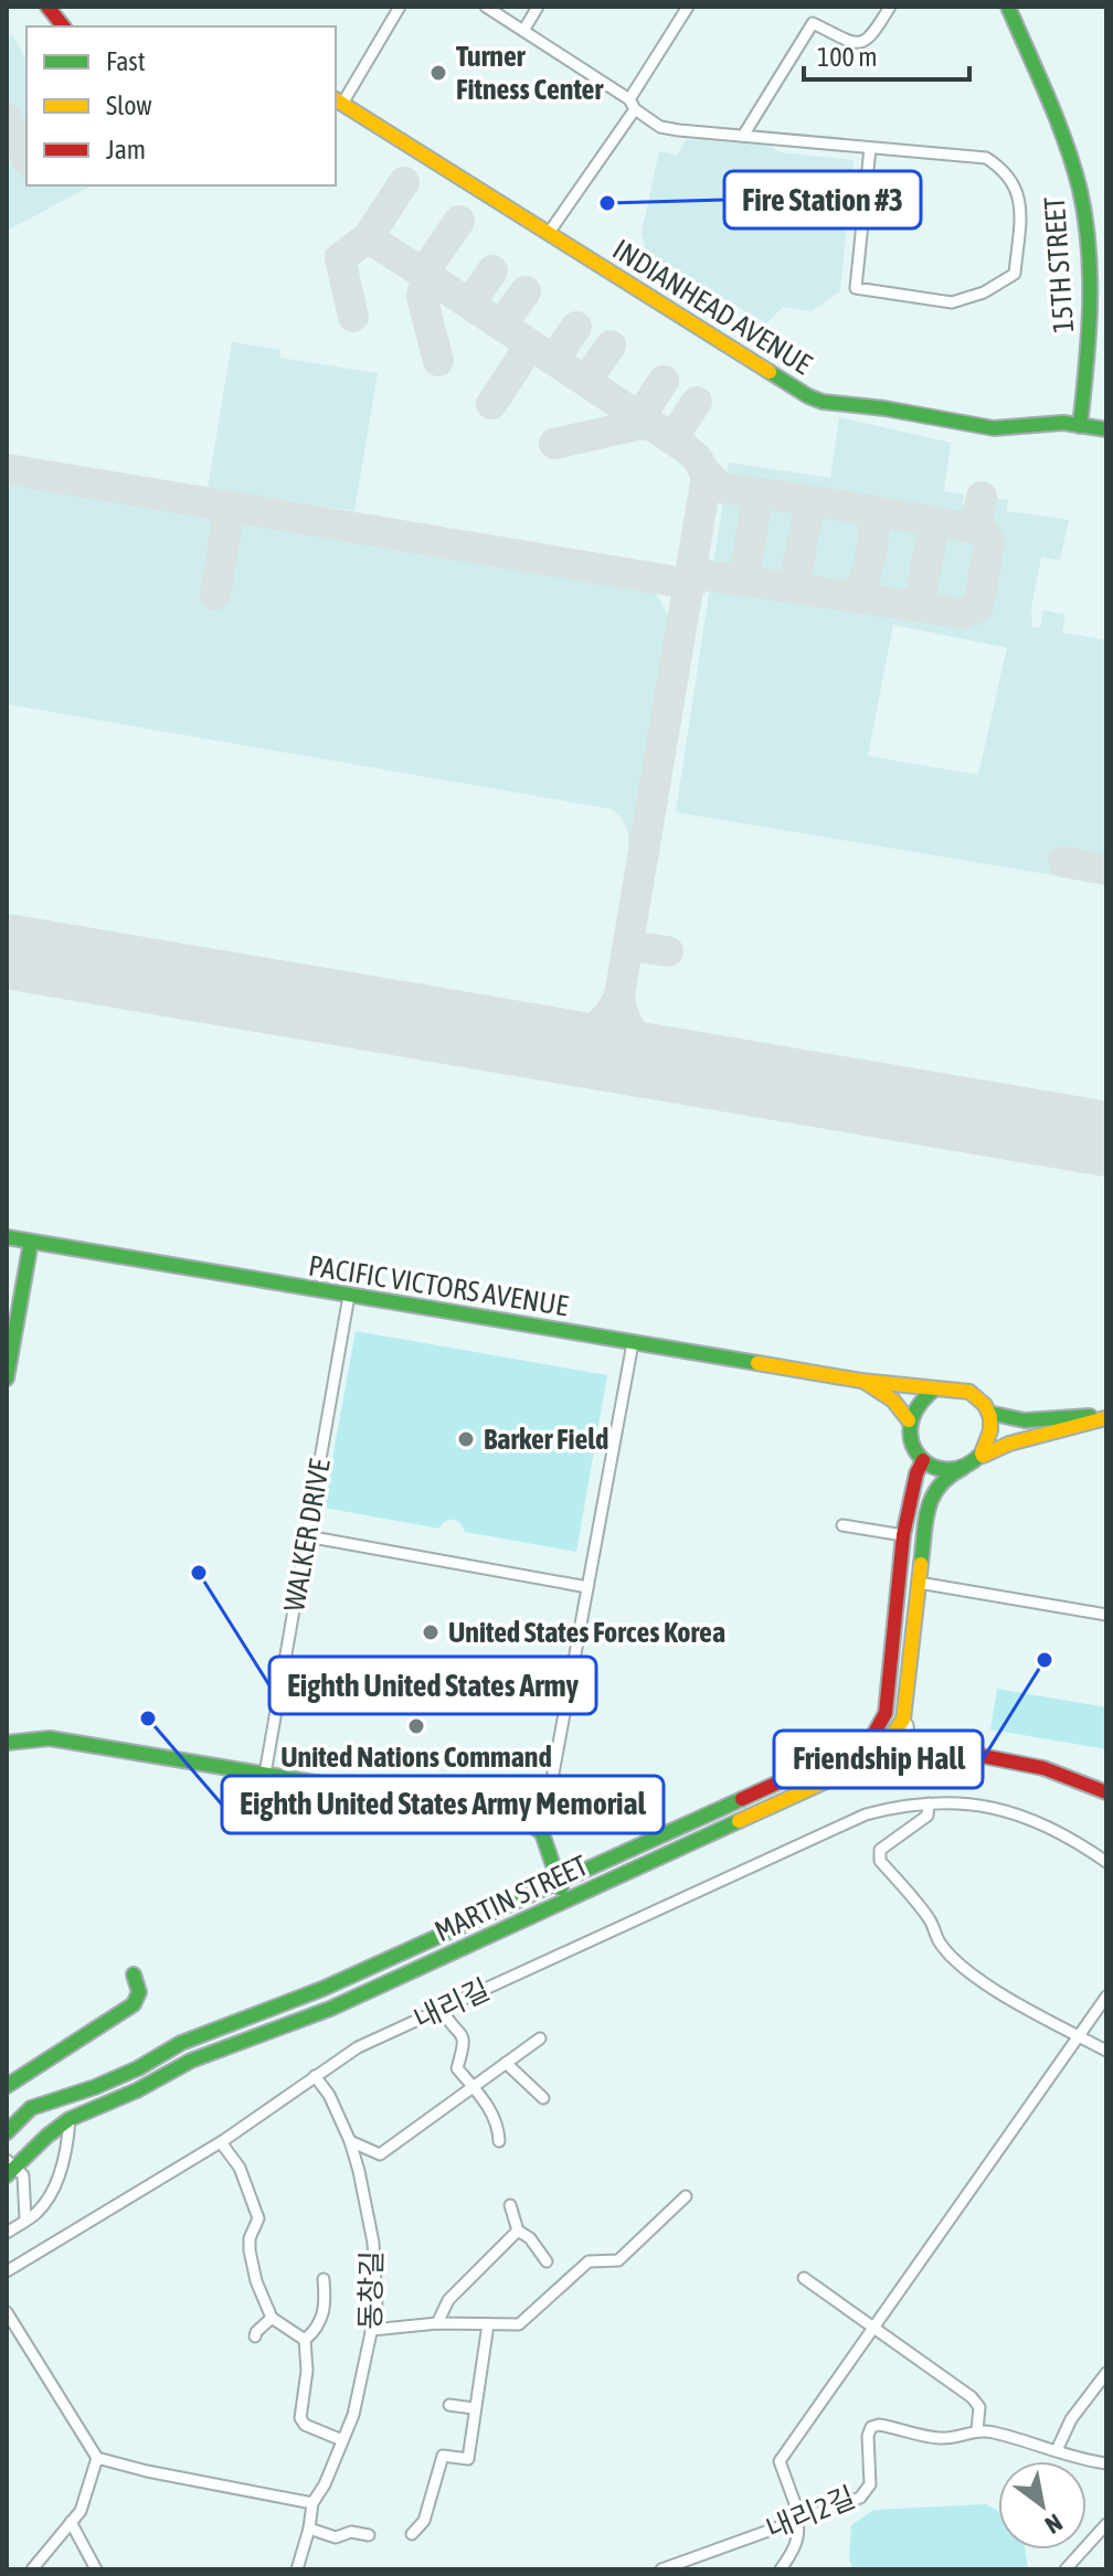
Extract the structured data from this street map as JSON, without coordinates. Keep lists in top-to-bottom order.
{
  "streets": {
    "main road": [
      "15TH STREET",
      "INDIANHEAD AVENUE",
      "PACIFIC VICTORS AVENUE",
      "MARTIN STREET"
    ],
    "street": [
      "WALKER DRIVE",
      "내리길",
      "동창길",
      "내리2길"
    ]
  },
  "crossings": [
    ["15TH STREET", "INDIANHEAD AVENUE"],
    ["PACIFIC VICTORS AVENUE", "WALKER DRIVE"],
    ["PACIFIC VICTORS AVENUE", "MARTIN STREET"],
    ["내리길", "동창길"]
  ],
  "places": [
    "Turner Fitness Center",
    "Fire Station #3",
    "Barker Field",
    "Eighth United States Army",
    "United States Forces Korea",
    "Friendship Hall",
    "Eighth United States Army Memorial",
    "United Nations Command"
  ],
  "legend": ["Fast", "Slow", "Jam"],
  "scale_bar": "100 m",
  "north": "bottom right"
}
